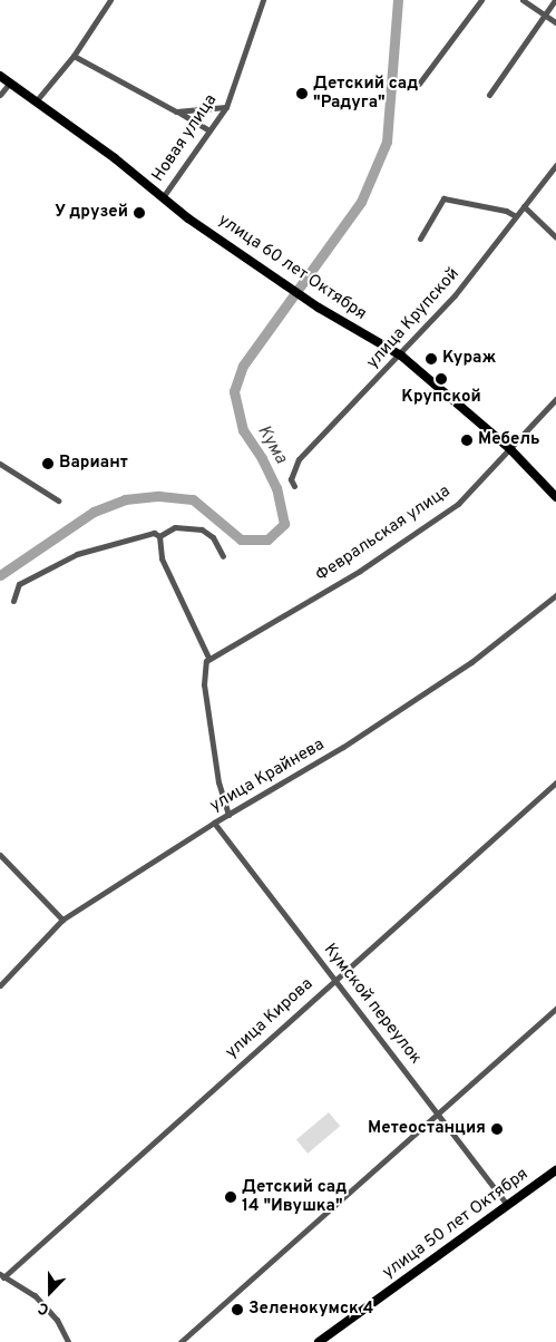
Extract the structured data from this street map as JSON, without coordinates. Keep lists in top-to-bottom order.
{
  "streets": {
    "main road": ["улица 60 лет Октября", "улица 50 лет Октября"],
    "street": [
      "Новая улица",
      "улица Крупской",
      "Февральская улица",
      "улица Крайнева",
      "Кумской переулок",
      "улица Кирова"
    ]
  },
  "crossings": [
    ["Новая улица", "улица 60 лет Октября"],
    ["улица 60 лет Октября", "улица Крупской"],
    ["улица 60 лет Октября", "Февральская улица"],
    ["Февральская улица", "улица Крайнева"],
    ["улица Крайнева", "Кумской переулок"],
    ["Кумской переулок", "улица Кирова"],
    ["Кумской переулок", "улица 50 лет Октября"]
  ],
  "water": ["Кума"],
  "places": [
    "Детский сад \"Радуга\"",
    "У друзей",
    "Кураж",
    "Крупской",
    "Мебель",
    "Вариант",
    "Метеостанция",
    "Детский сад 14 \"Ивушка\"",
    "Зеленокумск 4"
  ],
  "north": "bottom"
}
